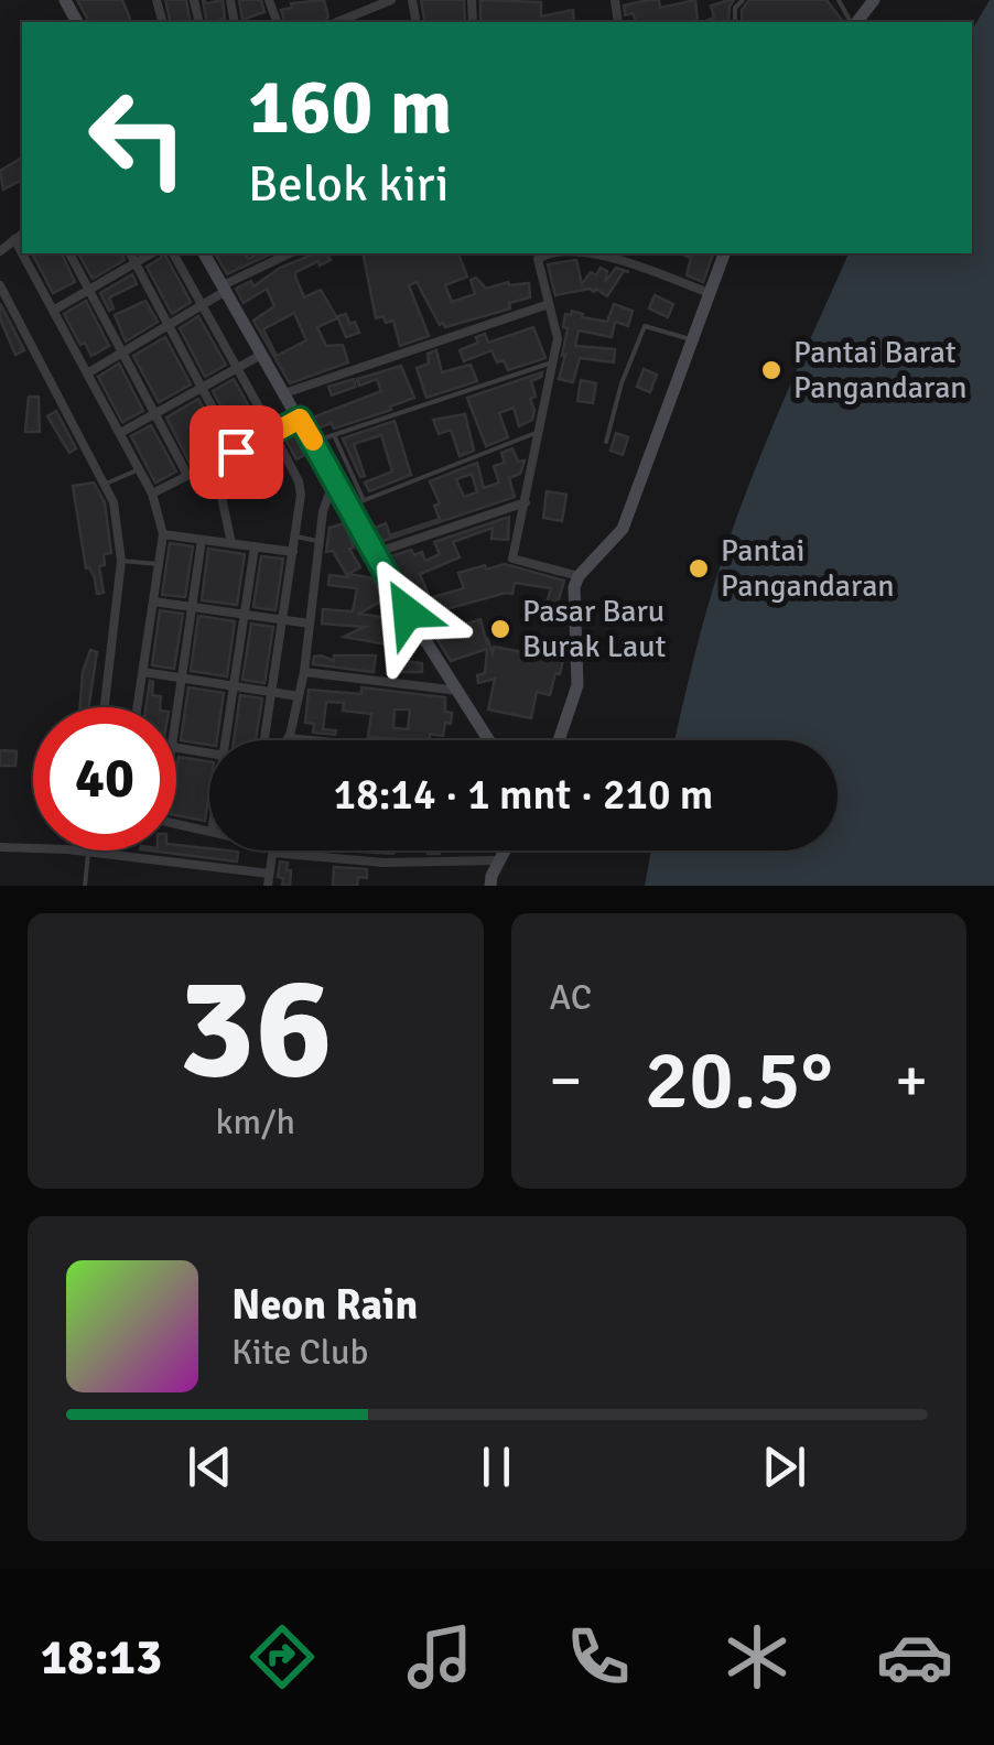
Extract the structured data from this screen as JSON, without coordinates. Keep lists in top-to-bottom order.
{
  "places": ["Pantai Barat Pangandaran", "Pantai Pangandaran", "Pasar Baru Burak Laut"],
  "page": {
    "turn": ["160 m", "Belok kiri"],
    "limit": "40",
    "trip": "18:14 · 1 mnt · 210 m",
    "tile": [
      ["36", "km/h"],
      "AC"
    ],
    "heat": ["−", "20.5°", "+"],
    "song": ["Neon Rain", "Kite Club"],
    "tabs": "18:13"
  }
}
